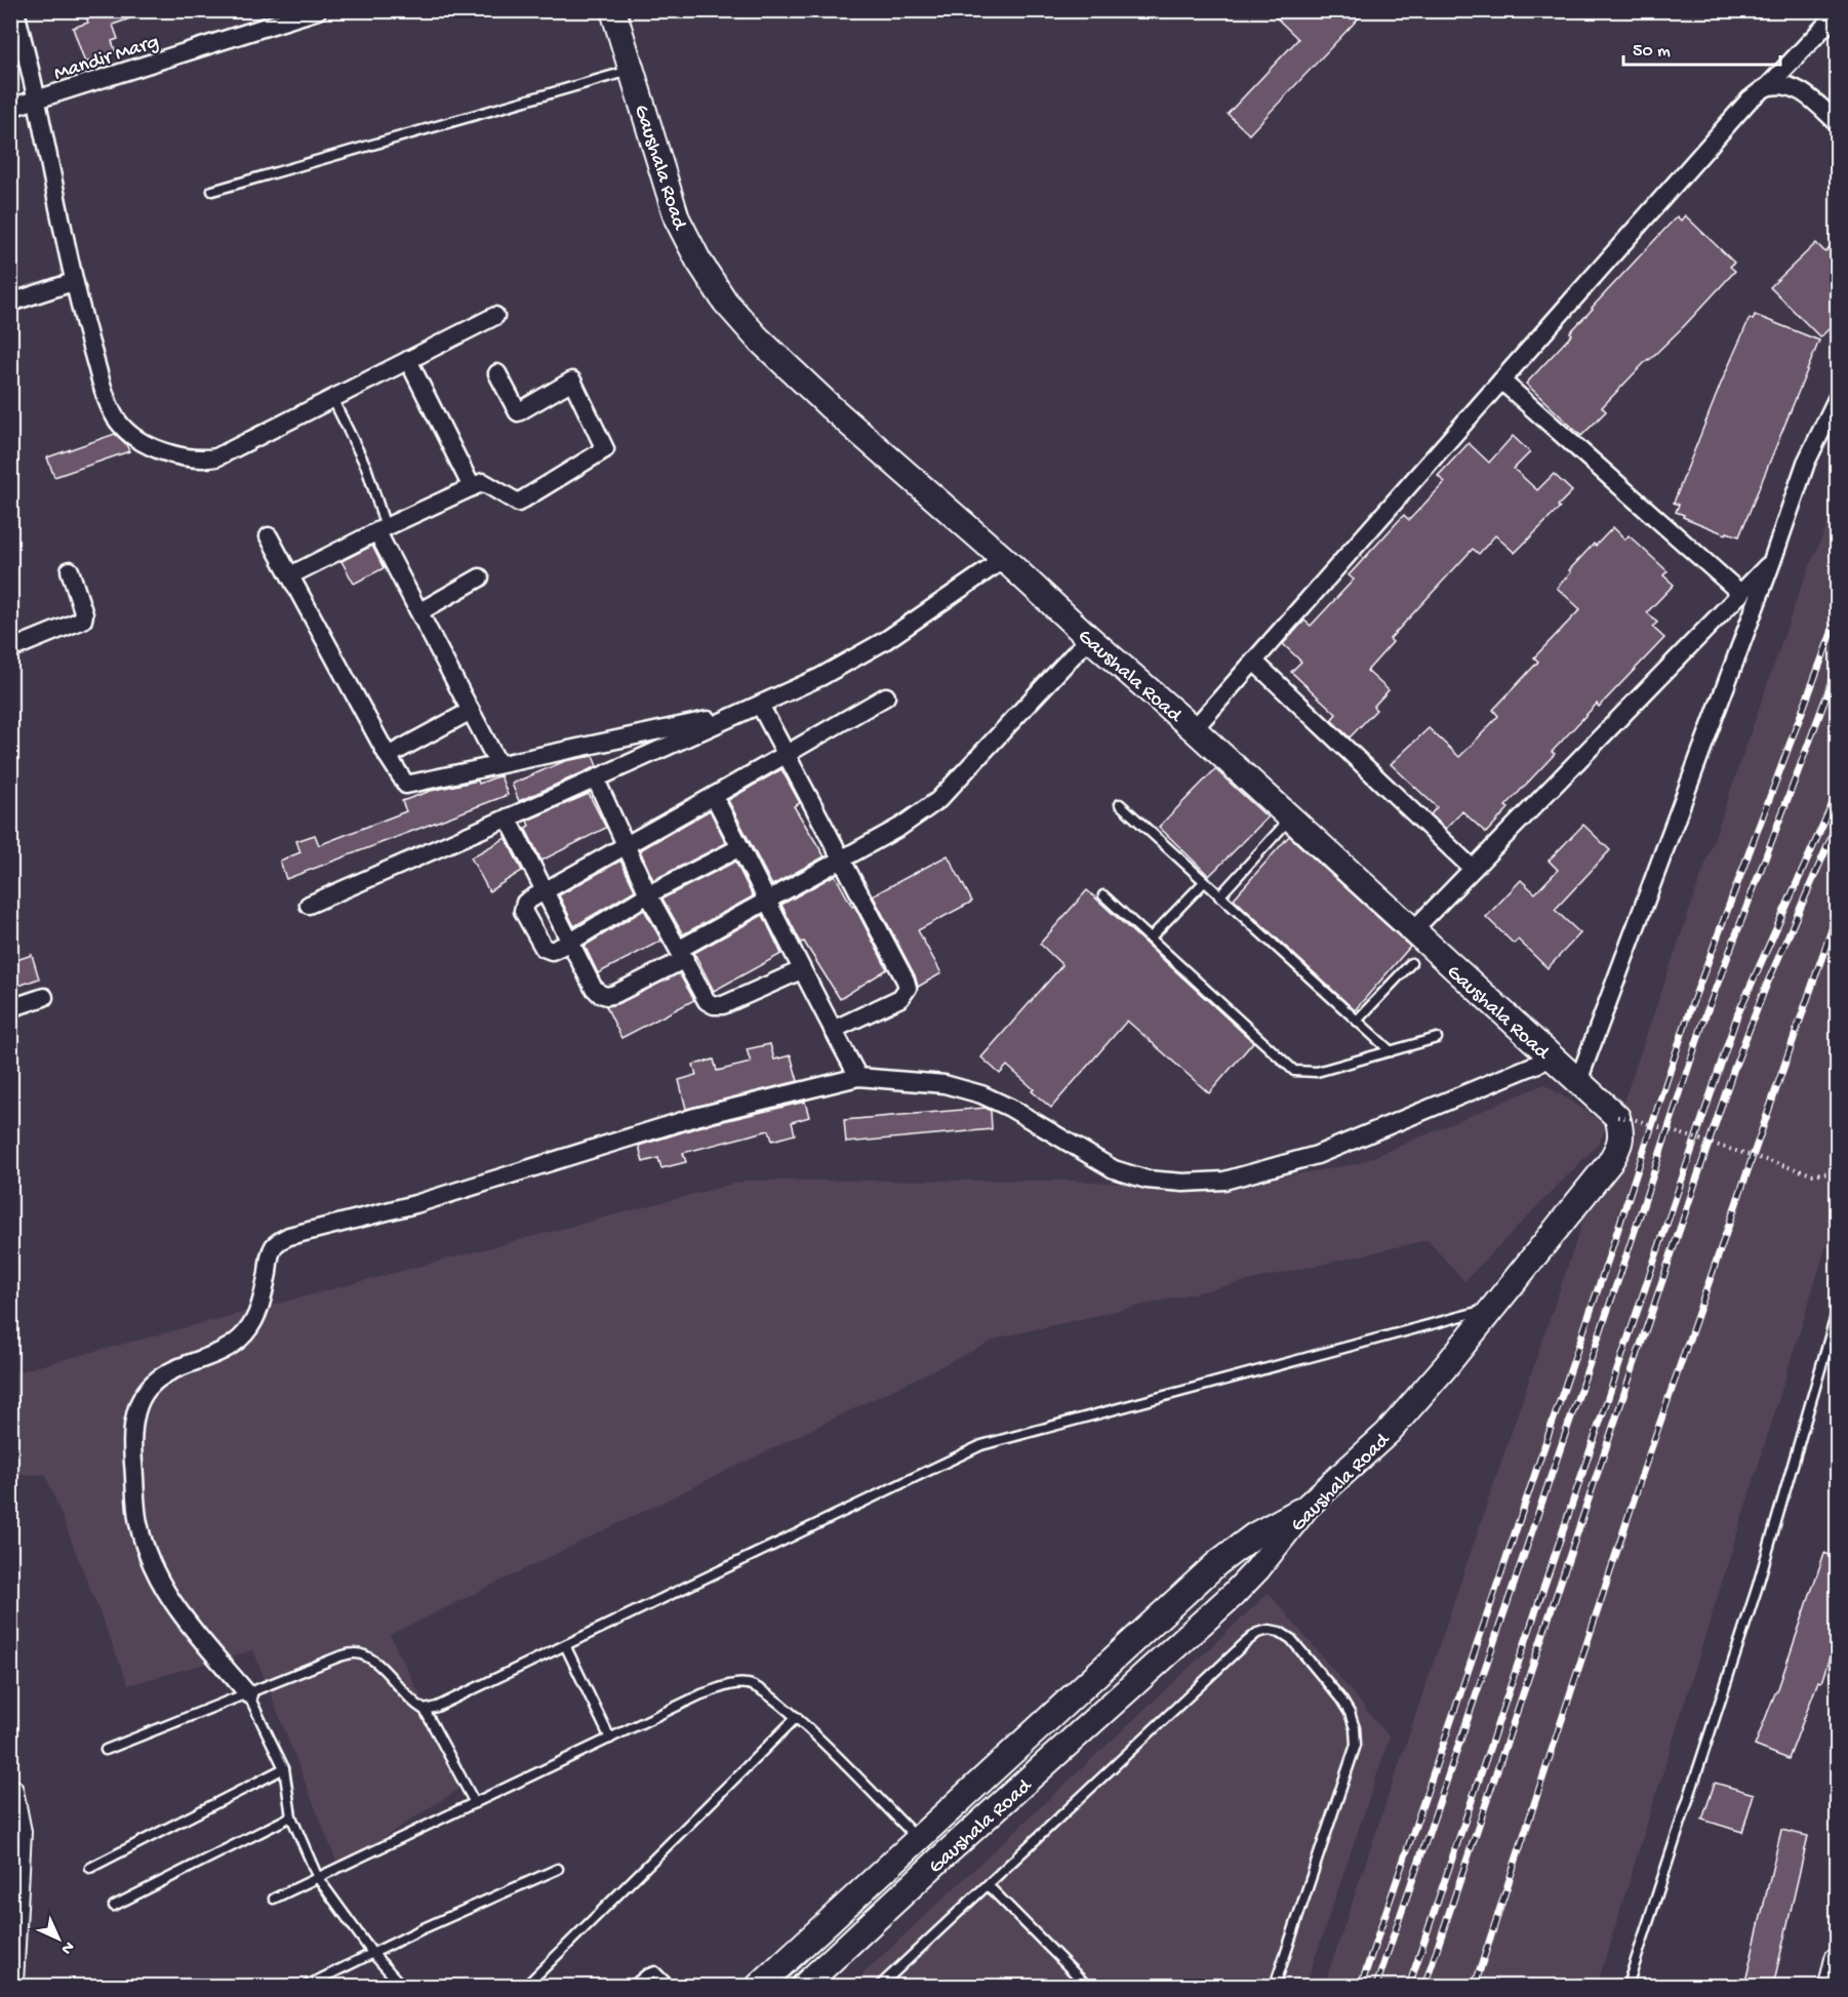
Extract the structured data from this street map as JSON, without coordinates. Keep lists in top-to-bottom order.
{
  "streets": {
    "street": ["Mandir Marg", "Gaushala Road"]
  },
  "scale_bar": "50 m",
  "north": "bottom right"
}
